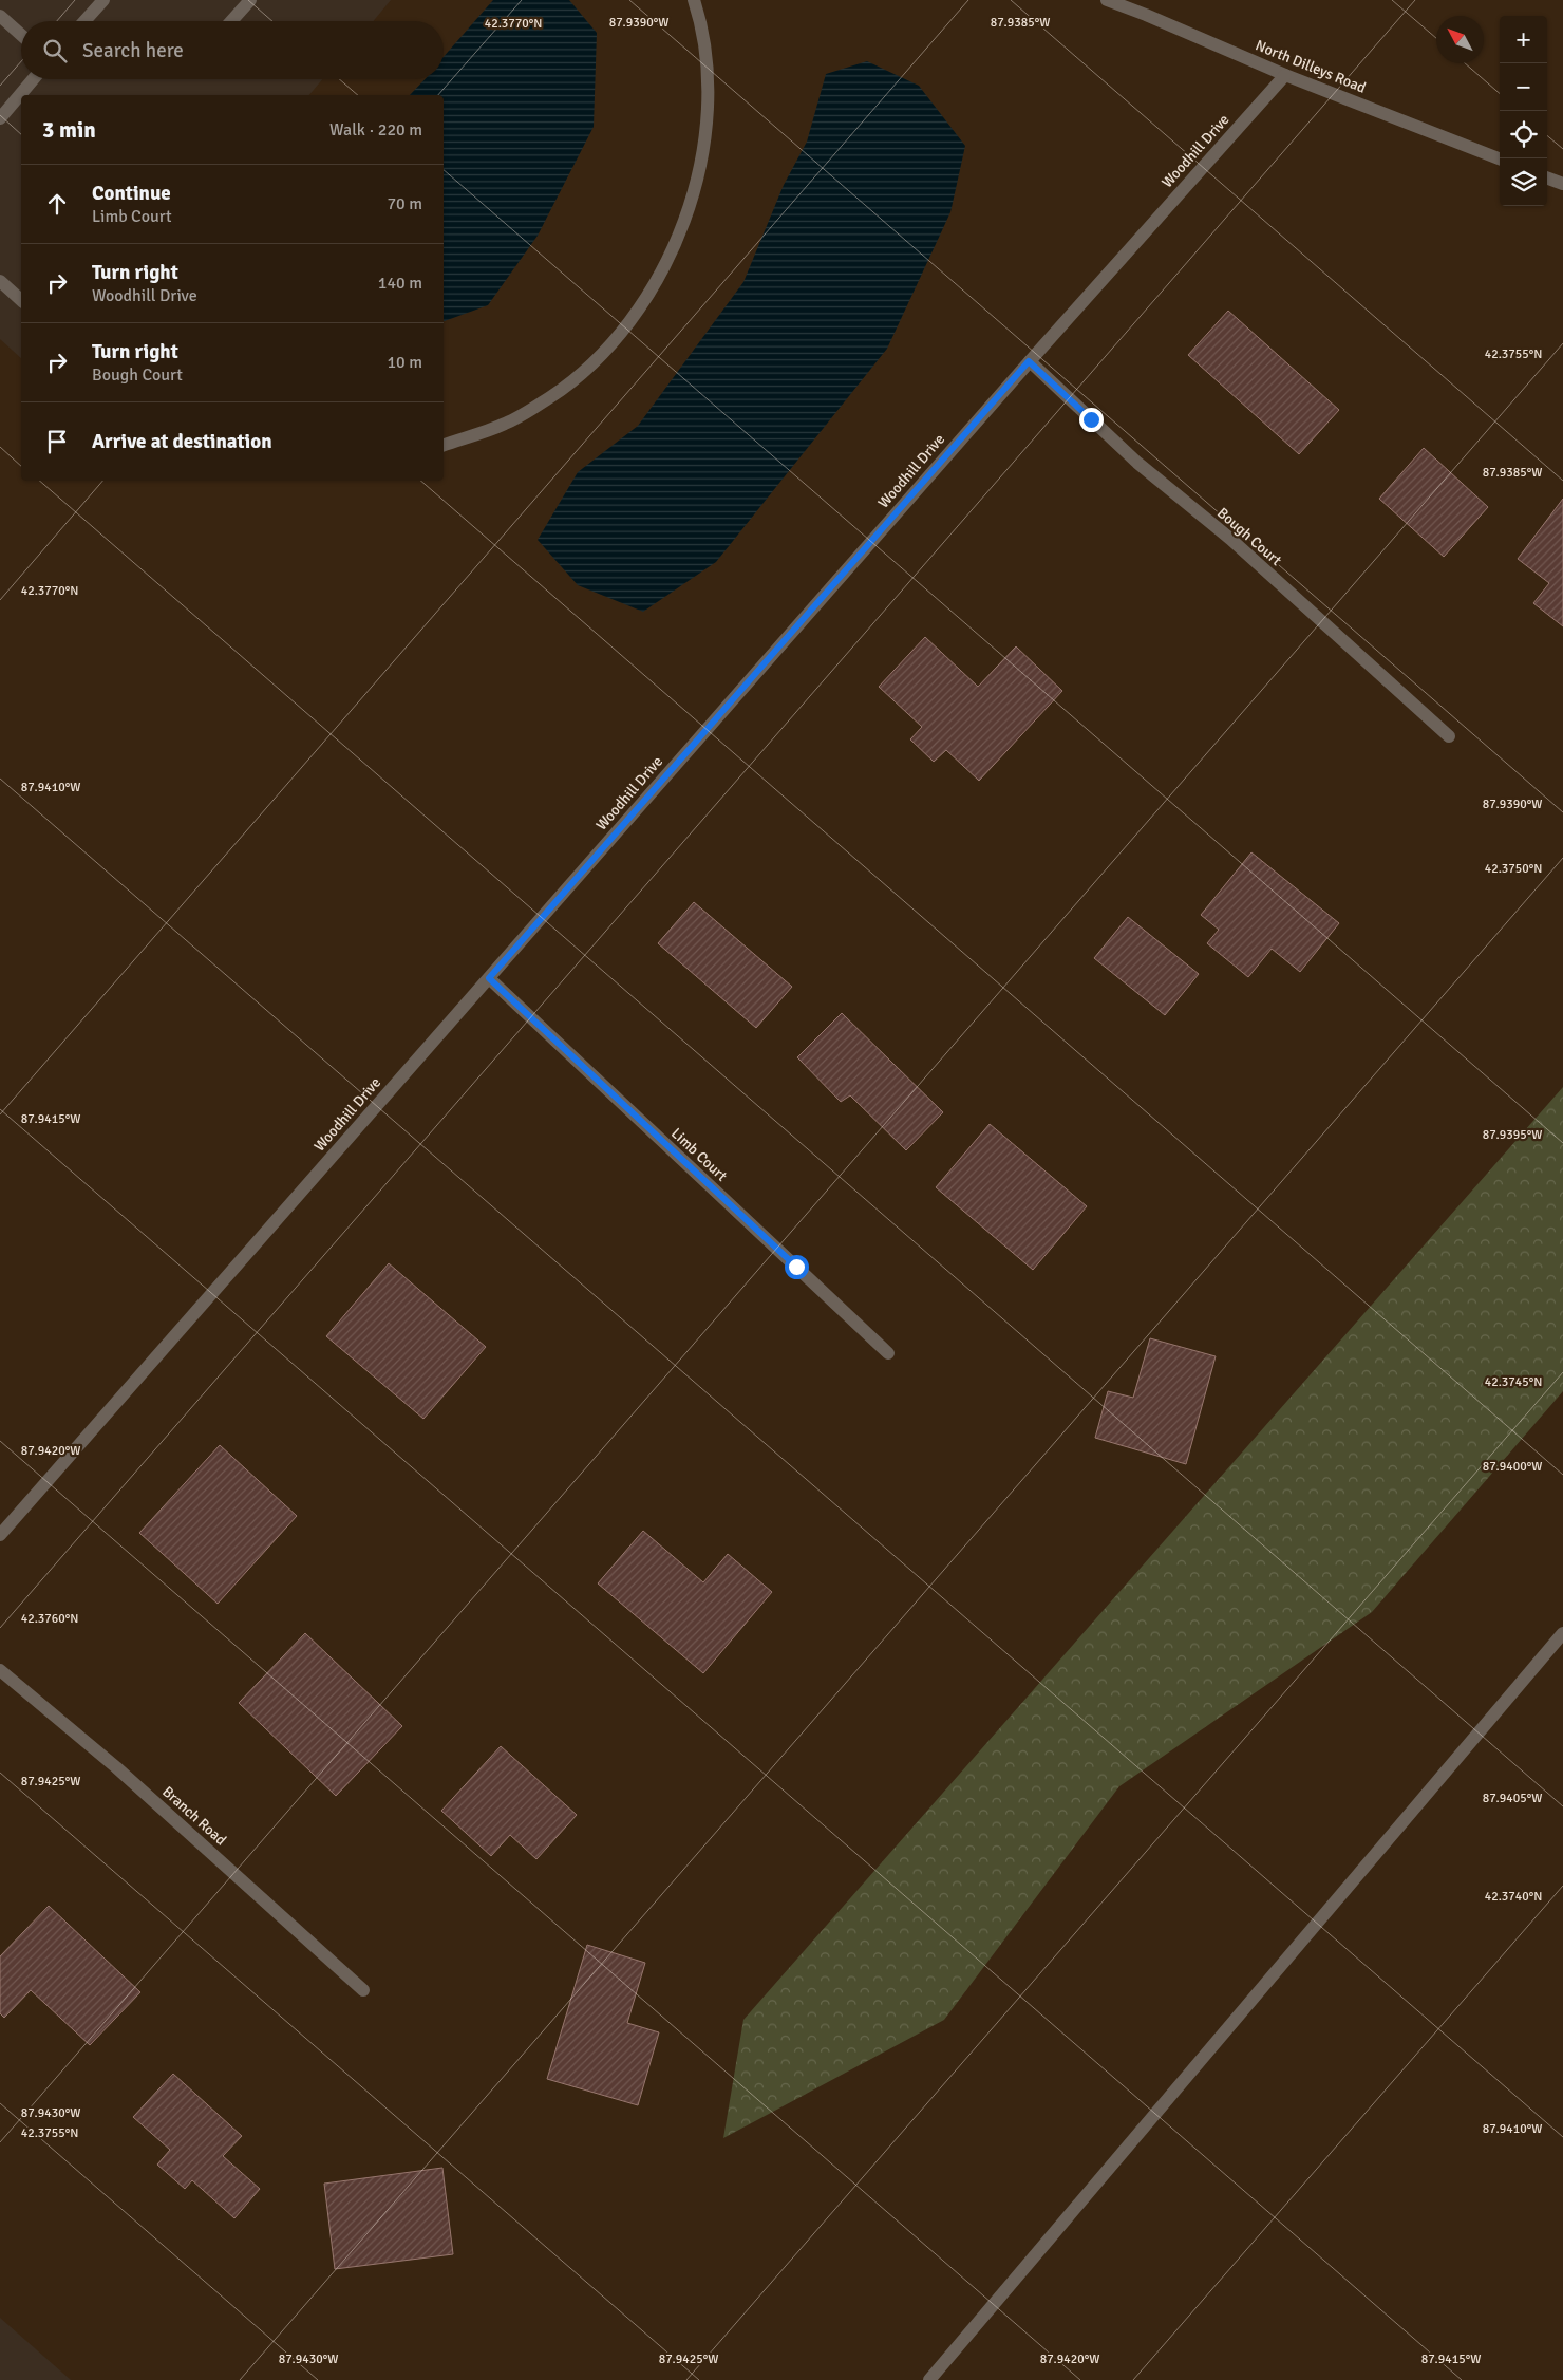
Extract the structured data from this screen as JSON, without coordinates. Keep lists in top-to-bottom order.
{
  "streets": {
    "street": [
      "North Dilleys Road",
      "Woodhill Drive",
      "Bough Court",
      "Limb Court",
      "Branch Road"
    ]
  },
  "crossings": [
    ["North Dilleys Road", "Woodhill Drive"],
    ["Woodhill Drive", "Bough Court"],
    ["Woodhill Drive", "Limb Court"]
  ],
  "north": "top left",
  "page": {
    "map_buttons": ["+", "−"],
    "search": "Search here",
    "heading": ["3 min", "Walk · 220 m"],
    "list": [
      ["Continue", "Limb Court", "70 m"],
      ["Turn right", "Woodhill Drive", "140 m"],
      ["Turn right", "Bough Court", "10 m"],
      "Arrive at destination"
    ]
  },
  "coordinates": [
    "87.9390°W",
    "87.9385°W",
    "42.3770°N",
    "42.3755°N",
    "87.9410°W",
    "42.3750°N",
    "87.9415°W",
    "87.9395°W",
    "42.3745°N",
    "87.9420°W",
    "87.9400°W",
    "42.3760°N",
    "87.9425°W",
    "87.9405°W",
    "42.3740°N",
    "87.9430°W"
  ]
}
